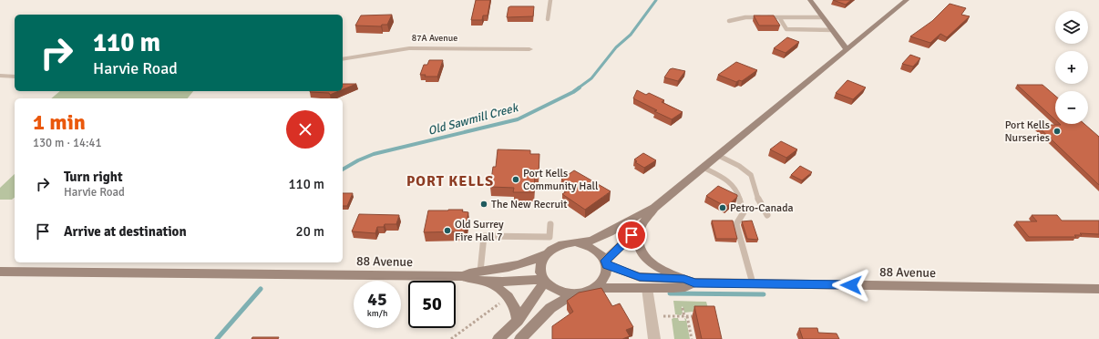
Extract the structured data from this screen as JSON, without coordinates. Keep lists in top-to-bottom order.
{
  "streets": {
    "main road": ["88 Avenue"],
    "street": ["87A Avenue"]
  },
  "districts": ["PORT KELLS"],
  "water": ["Old Sawmill Creek"],
  "places": [
    "Port Kells Nurseries",
    "Port Kells Community Hall",
    "The New Recruit",
    "Petro-Canada",
    "Old Surrey Fire Hall 7"
  ],
  "page": {
    "map_buttons": ["+", "−"],
    "turn": ["110 m", "Harvie Road"],
    "heading": ["1 min", "130 m · 14:41"],
    "list": [
      {
        "name": "Turn right",
        "note": "Harvie Road",
        "value": "110 m"
      },
      {
        "name": "Arrive at destination",
        "value": "20 m"
      }
    ],
    "speed": "45 km/h",
    "limit": "50"
  }
}
